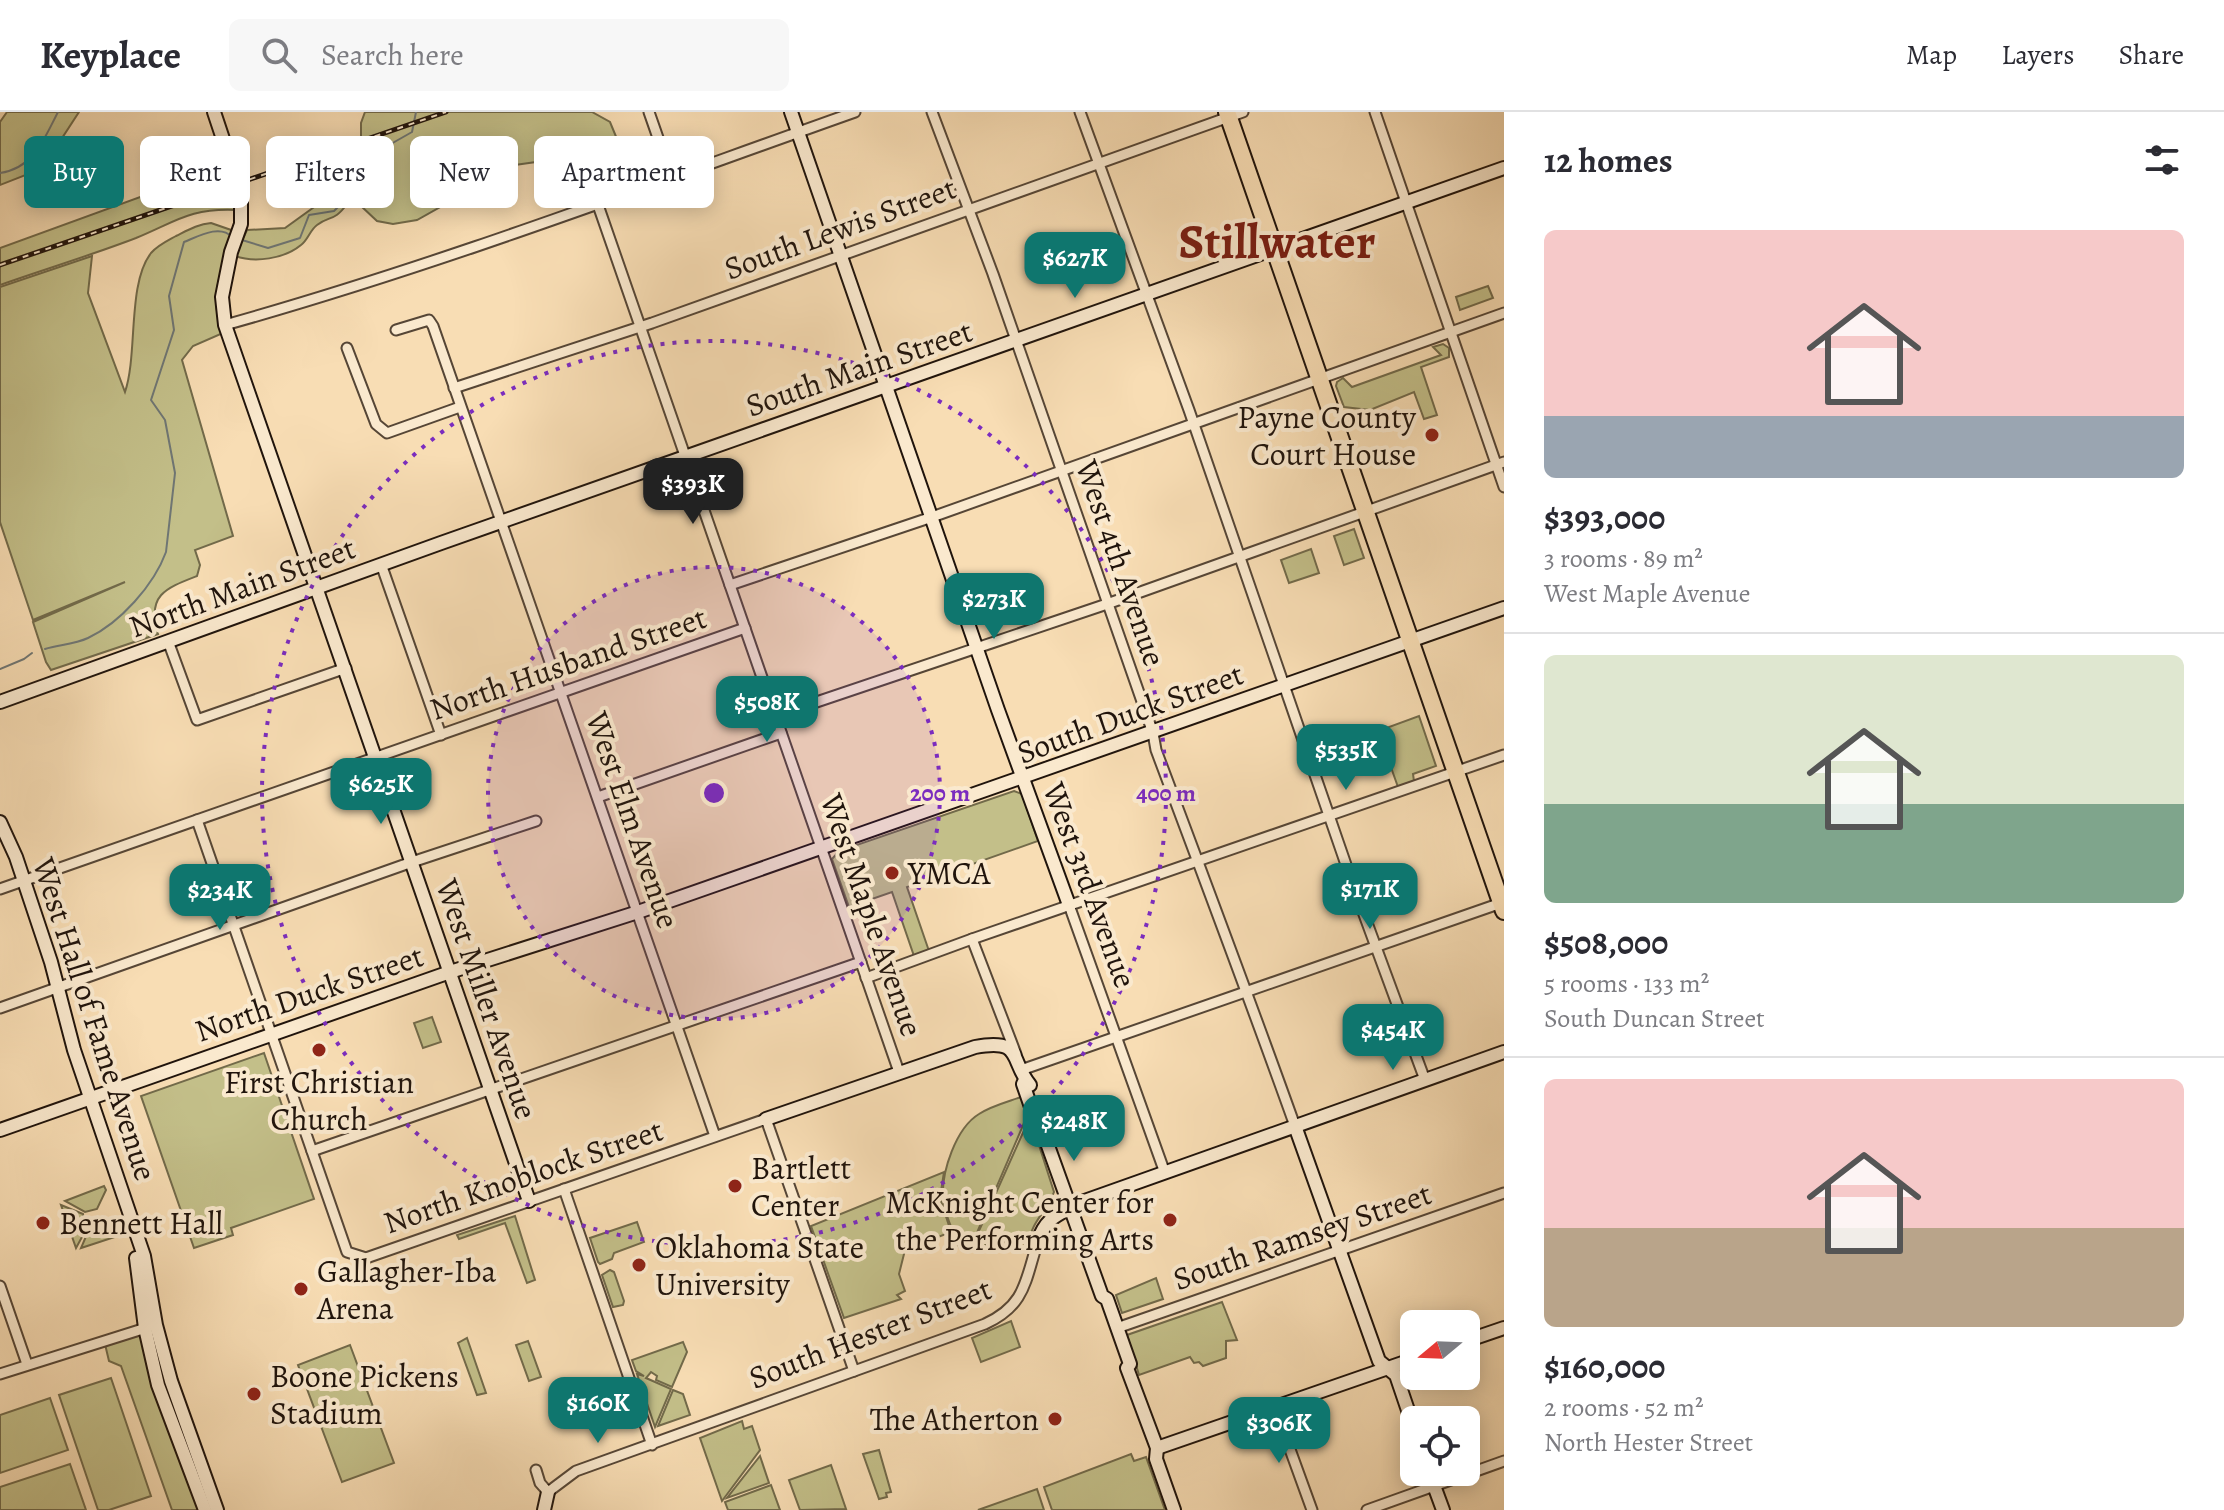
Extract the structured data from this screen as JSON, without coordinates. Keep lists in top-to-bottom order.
{
  "streets": {
    "main road": [
      "South Main Street",
      "West 4th Avenue",
      "North Main Street",
      "South Duck Street",
      "West 3rd Avenue",
      "North Duck Street",
      "West Miller Avenue",
      "West Hall of Fame Avenue",
      "South Hester Street"
    ],
    "street": [
      "South Lewis Street",
      "North Husband Street",
      "West Elm Avenue",
      "West Maple Avenue",
      "North Knoblock Street",
      "South Ramsey Street"
    ]
  },
  "crossings": [
    ["South Lewis Street", "West 4th Avenue"],
    ["South Lewis Street", "West Elm Avenue"],
    ["South Lewis Street", "West 3rd Avenue"],
    ["South Lewis Street", "West Maple Avenue"],
    ["South Main Street", "West 4th Avenue"],
    ["South Main Street", "North Main Street"],
    ["South Main Street", "West Elm Avenue"],
    ["South Main Street", "West 3rd Avenue"],
    ["South Main Street", "West Maple Avenue"],
    ["West 4th Avenue", "South Duck Street"],
    ["West 4th Avenue", "South Ramsey Street"],
    ["West 4th Avenue", "South Hester Street"],
    ["North Main Street", "West Elm Avenue"],
    ["North Main Street", "West Miller Avenue"],
    ["North Husband Street", "West Elm Avenue"],
    ["North Husband Street", "West Maple Avenue"],
    ["North Husband Street", "West Miller Avenue"],
    ["North Husband Street", "West Hall of Fame Avenue"],
    ["South Duck Street", "West Elm Avenue"],
    ["South Duck Street", "West 3rd Avenue"],
    ["South Duck Street", "West Maple Avenue"],
    ["South Duck Street", "North Duck Street"],
    ["West Elm Avenue", "North Duck Street"],
    ["West Elm Avenue", "North Knoblock Street"],
    ["West 3rd Avenue", "South Hester Street"],
    ["North Duck Street", "West Miller Avenue"],
    ["North Duck Street", "West Hall of Fame Avenue"],
    ["West Miller Avenue", "North Knoblock Street"]
  ],
  "districts": ["Stillwater"],
  "places": [
    "Payne County Court House",
    "YMCA",
    "First Christian Church",
    "Bartlett Center",
    "McKnight Center for the Performing Arts",
    "Bennett Hall",
    "Oklahoma State University",
    "Gallagher-Iba Arena",
    "Boone Pickens Stadium",
    "The Atherton"
  ],
  "north": "left",
  "page": {
    "header": "Keyplace",
    "search": "Search here",
    "nav": ["Map", "Layers", "Share"],
    "heading": "12 homes",
    "chip": [
      "Buy",
      "Rent",
      "Filters",
      "New",
      "Apartment"
    ],
    "list": [
      {
        "name": "$393,000",
        "note": "3 rooms · 89 m² · West Maple Avenue"
      },
      {
        "name": "$508,000",
        "note": "5 rooms · 133 m² · South Duncan Street"
      },
      {
        "name": "$160,000",
        "note": "2 rooms · 52 m² · North Hester Street"
      }
    ],
    "price": [
      "$627K",
      "$393K",
      "$273K",
      "$508K",
      "$535K",
      "$625K",
      "$171K",
      "$234K",
      "$454K",
      "$248K",
      "$160K",
      "$306K"
    ]
  },
  "rings": ["200 m", "400 m"]
}
